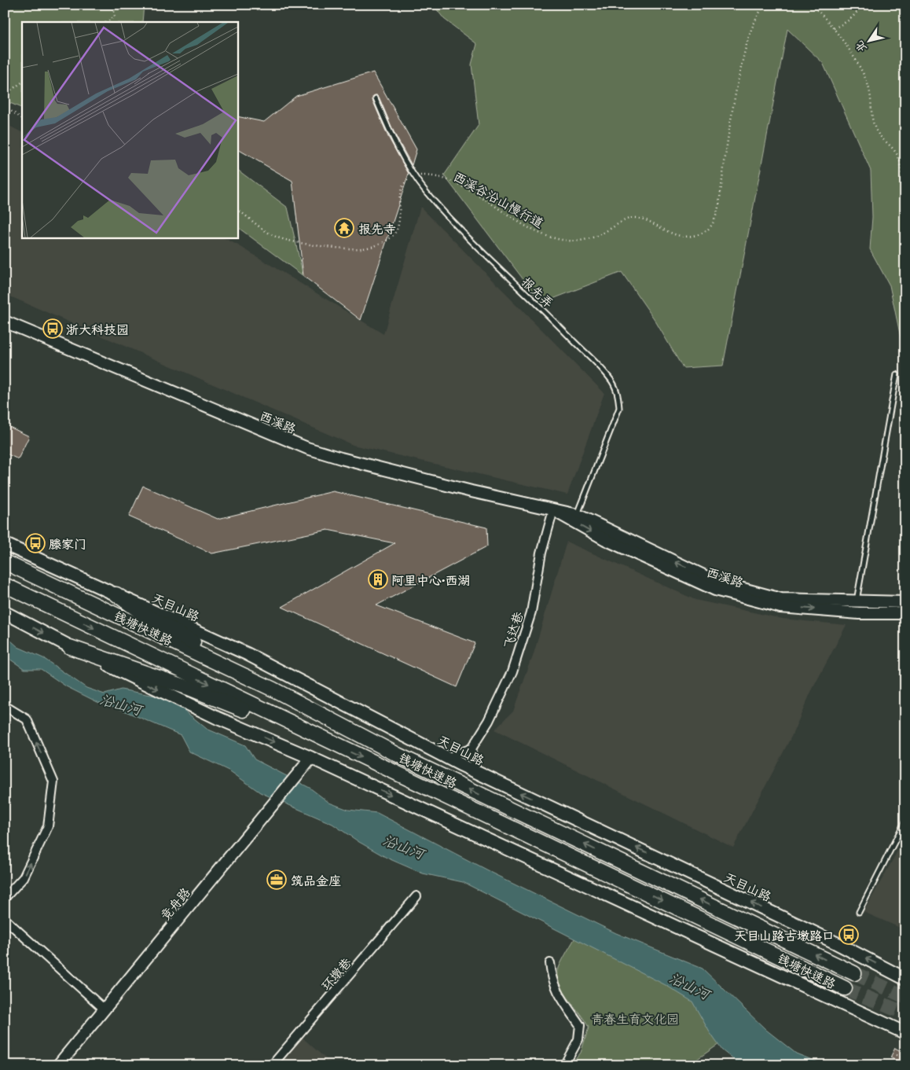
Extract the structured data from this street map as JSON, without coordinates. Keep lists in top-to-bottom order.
{
  "streets": {
    "highway": ["钱塘快速路"],
    "main road": ["西溪路", "天目山路", "竞舟路"],
    "street": ["飞达巷", "环墩巷"],
    "lane": ["报先弄"],
    "path": ["西溪谷沿山慢行道"]
  },
  "crossings": [
    ["西溪谷沿山慢行道", "报先弄"],
    ["报先弄", "西溪路"],
    ["西溪路", "飞达巷"]
  ],
  "water": ["沿山河"],
  "parks": ["青春生育文化园"],
  "places": {
    "temple": ["报先寺"],
    "bus stop": ["浙大科技园", "滕家门", "天目山路古墩路口"],
    "building": ["阿里中心·西湖"],
    "office": ["筑品金座"]
  },
  "north": "bottom left"
}
